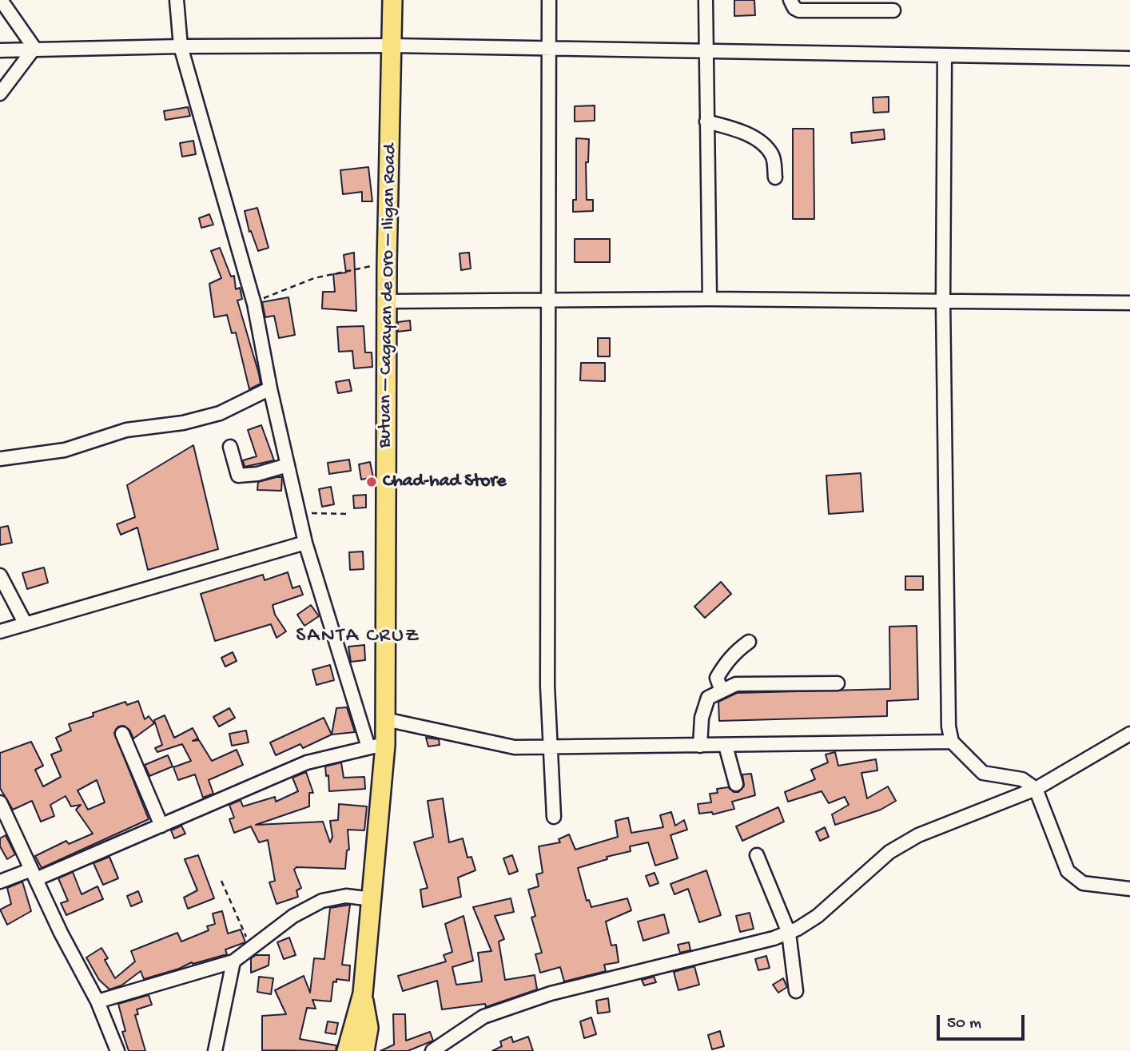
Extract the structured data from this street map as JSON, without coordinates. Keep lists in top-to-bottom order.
{
  "streets": {
    "highway": ["Butuan – Cagayan de Oro – Iligan Road"]
  },
  "districts": ["SANTA CRUZ"],
  "places": ["Chad-had Store"],
  "scale_bar": "50 m"
}
